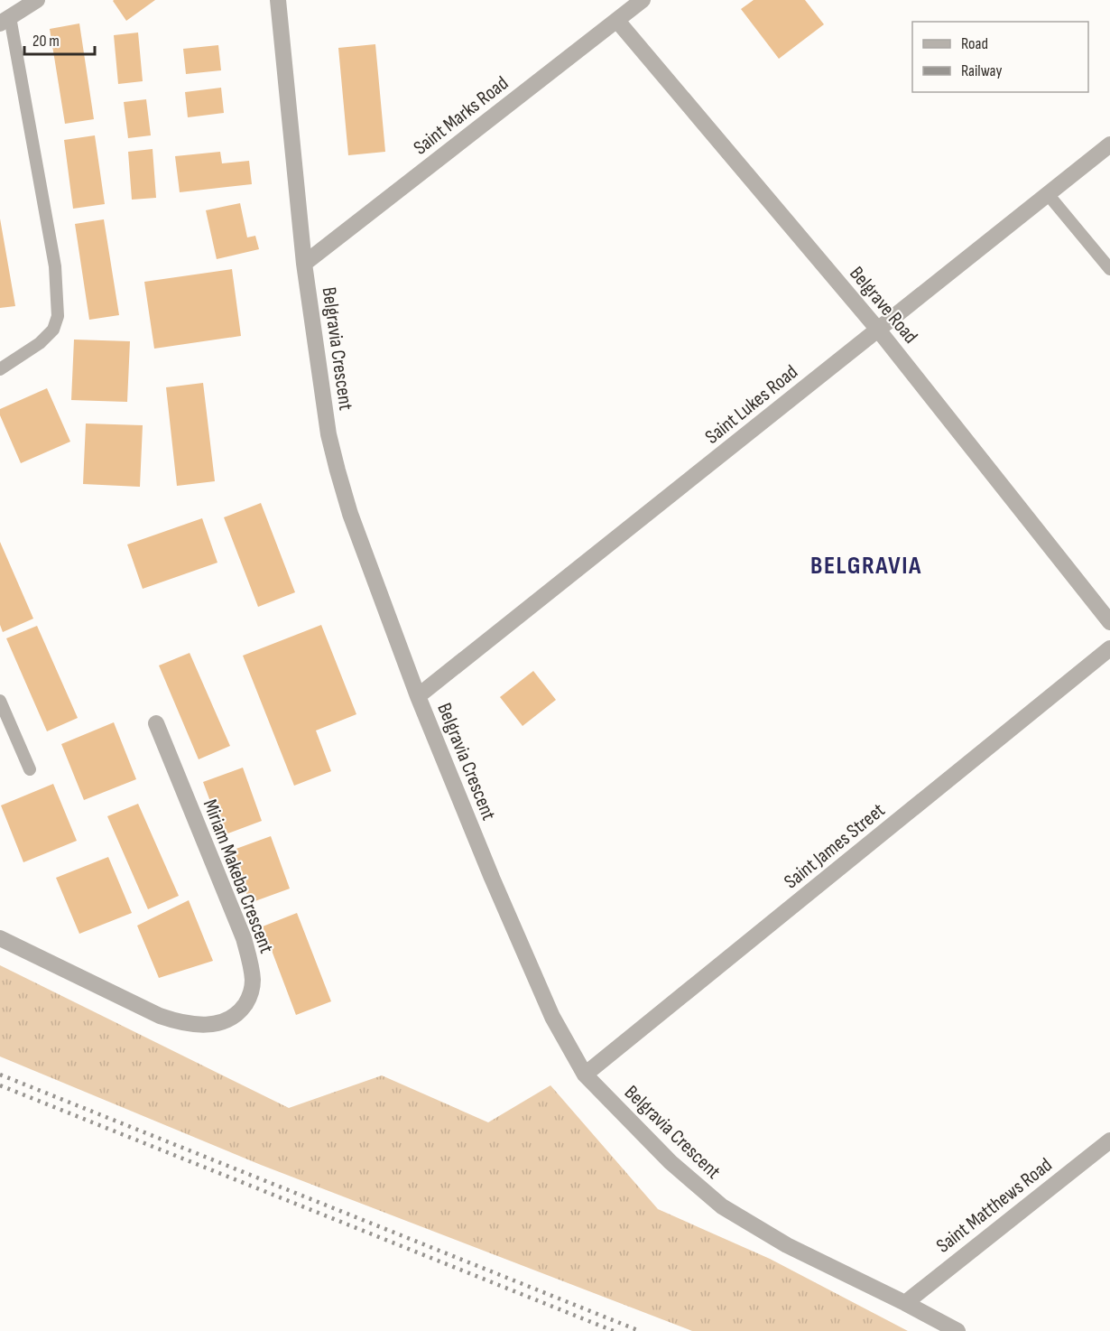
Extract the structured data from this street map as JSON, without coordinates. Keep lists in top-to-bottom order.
{
  "streets": {
    "street": [
      "Saint Marks Road",
      "Belgrave Road",
      "Belgravia Crescent",
      "Saint Lukes Road",
      "Saint James Street",
      "Miriam Makeba Crescent",
      "Saint Matthews Road"
    ]
  },
  "crossings": [
    ["Saint Marks Road", "Belgrave Road"],
    ["Saint Marks Road", "Belgravia Crescent"],
    ["Belgrave Road", "Saint Lukes Road"],
    ["Belgravia Crescent", "Saint Lukes Road"],
    ["Belgravia Crescent", "Saint James Street"],
    ["Belgravia Crescent", "Saint Matthews Road"]
  ],
  "districts": ["BELGRAVIA"],
  "legend": ["Road", "Railway"],
  "scale_bar": "20 m"
}
